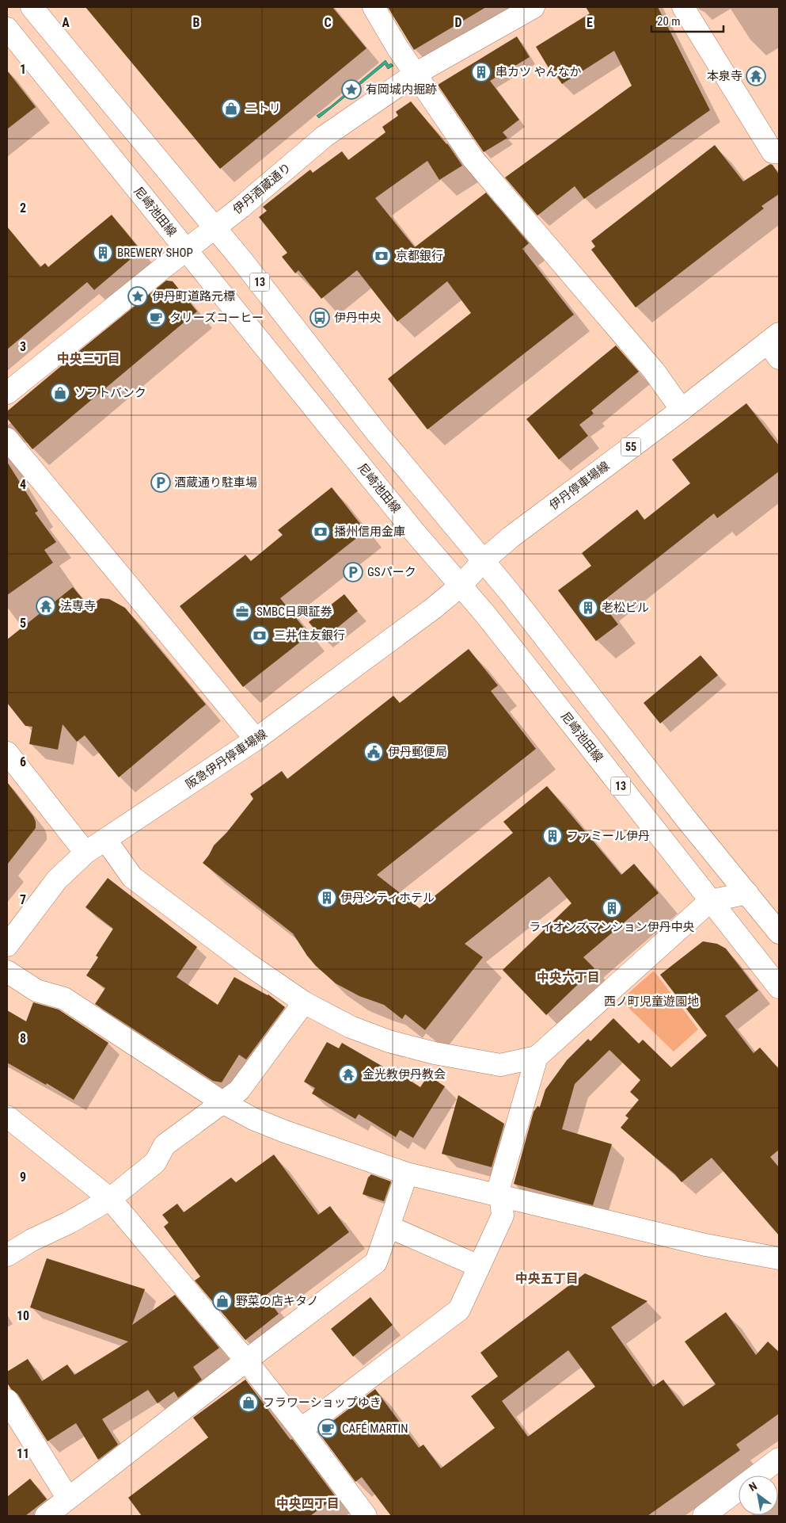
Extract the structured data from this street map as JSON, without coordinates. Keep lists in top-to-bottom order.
{
  "streets": {
    "street": [
      "伊丹酒蔵通り",
      "尼崎池田線",
      "13",
      "55",
      "伊丹停車場線",
      "阪急伊丹停車場線"
    ]
  },
  "crossings": [
    ["伊丹酒蔵通り", "尼崎池田線"],
    ["伊丹酒蔵通り", "13"],
    ["尼崎池田線", "伊丹停車場線"],
    ["尼崎池田線", "阪急伊丹停車場線"],
    ["13", "伊丹停車場線"],
    ["伊丹停車場線", "阪急伊丹停車場線"]
  ],
  "districts": [
    "中央三丁目",
    "中央六丁目",
    "中央五丁目",
    "中央四丁目"
  ],
  "parks": ["西ノ町児童遊園地"],
  "places": {
    "building": [
      "串カツ やんなか",
      "BREWERY SHOP",
      "老松ビル",
      "ファミール伊丹",
      "伊丹シティホテル",
      "ライオンズマンション伊丹中央"
    ],
    "temple": ["本泉寺", "法専寺", "金光教伊丹教会"],
    "place": ["有岡城内掘跡", "伊丹町道路元標"],
    "shop": [
      "ニトリ",
      "ソフトバンク",
      "野菜の店キタノ",
      "フラワーショップゆき"
    ],
    "bank": ["京都銀行", "播州信用金庫", "三井住友銀行"],
    "cafe": ["タリーズコーヒー", "CAFÉ MARTIN"],
    "bus stop": ["伊丹中央"],
    "parking": ["酒蔵通り駐車場", "GSパーク"],
    "office": ["SMBC日興証券"],
    "public building": ["伊丹郵便局"]
  },
  "scale_bar": "20 m",
  "north": "top left",
  "grid": {
    "columns": [
      "A",
      "B",
      "C",
      "D",
      "E"
    ],
    "rows": [
      "1",
      "2",
      "3",
      "4",
      "5",
      "6",
      "7",
      "8",
      "9",
      "10",
      "11"
    ]
  }
}
